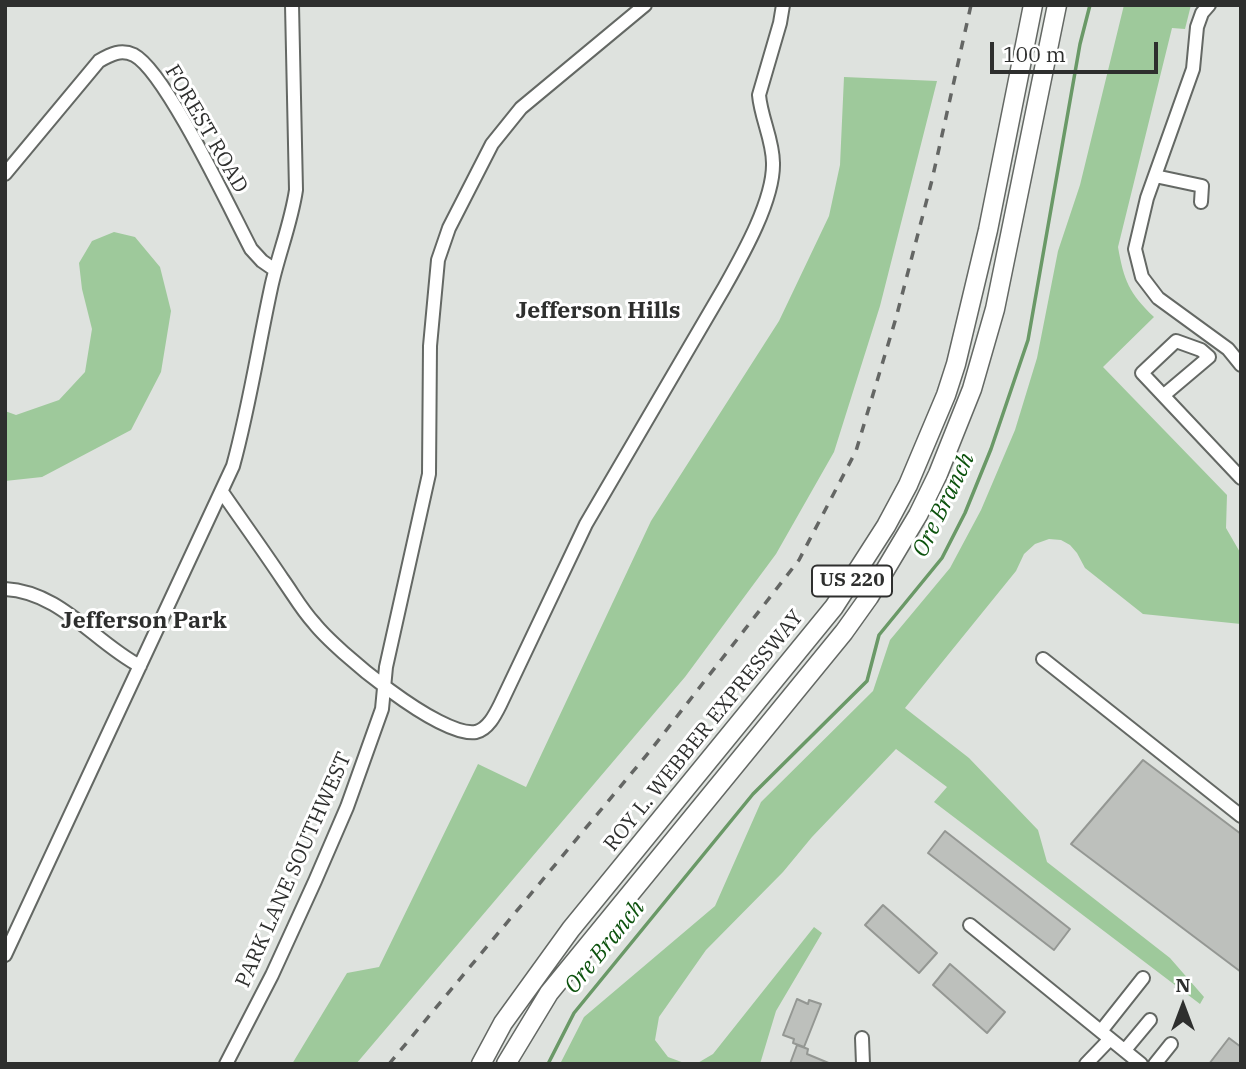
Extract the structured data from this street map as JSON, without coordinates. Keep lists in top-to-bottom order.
{
  "streets": {
    "highway": ["US 220", "ROY L. WEBBER EXPRESSWAY"],
    "street": ["FOREST ROAD", "PARK LANE SOUTHWEST"]
  },
  "districts": ["Jefferson Hills", "Jefferson Park"],
  "water": ["Ore Branch"],
  "scale_bar": "100 m",
  "north": "top"
}
